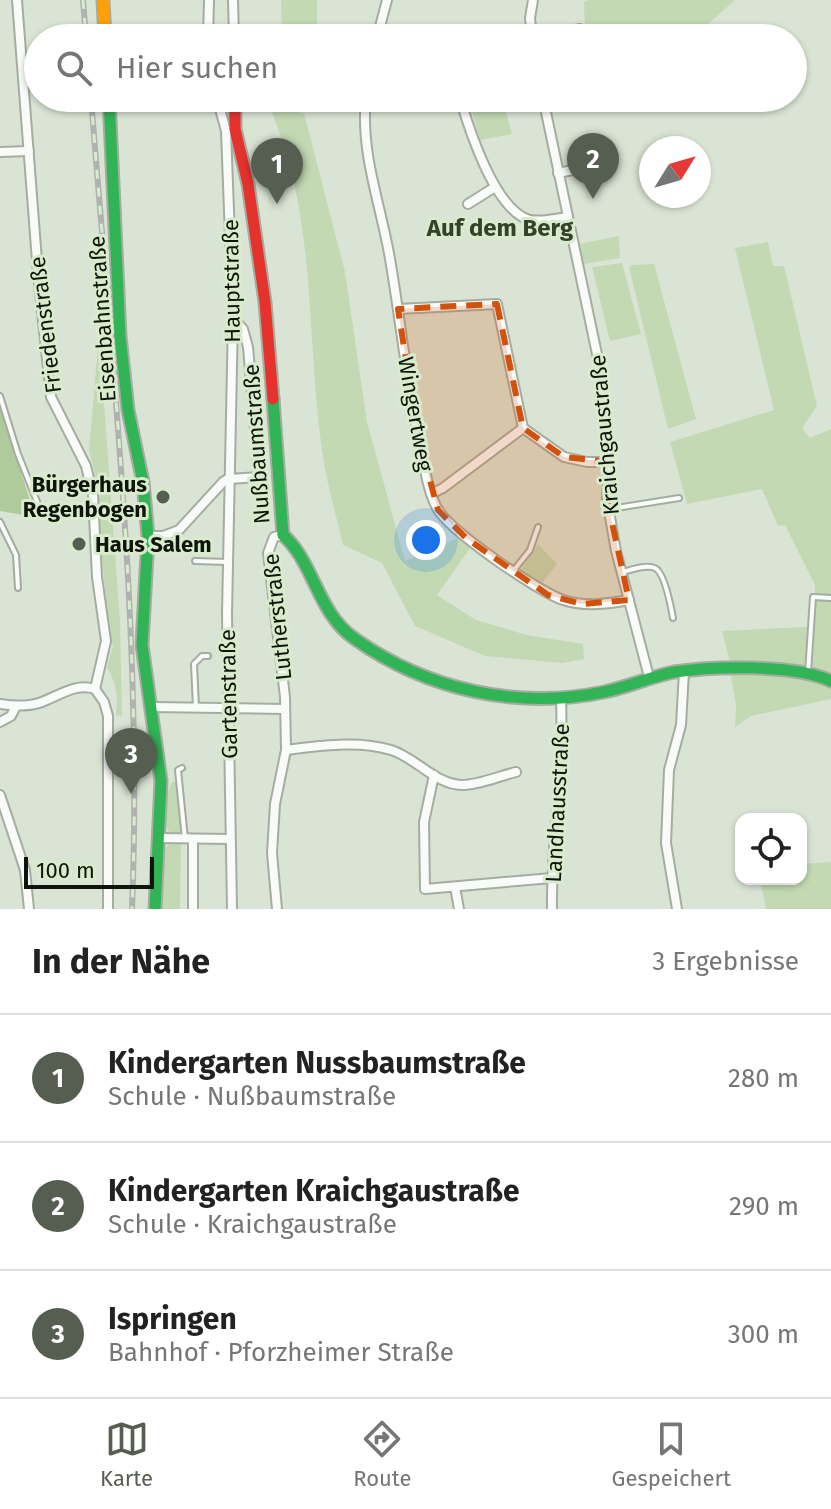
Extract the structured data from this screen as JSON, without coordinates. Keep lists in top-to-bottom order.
{
  "streets": {
    "street": [
      "Hauptstraße",
      "Eisenbahnstraße",
      "Friedenstraße",
      "Wingertweg",
      "Kraichgaustraße",
      "Nußbaumstraße",
      "Lutherstraße",
      "Gartenstraße",
      "Landhausstraße"
    ]
  },
  "crossings": [
    ["Hauptstraße", "Nußbaumstraße"],
    ["Hauptstraße", "Gartenstraße"],
    ["Wingertweg", "Kraichgaustraße"],
    ["Kraichgaustraße", "Nußbaumstraße"],
    ["Nußbaumstraße", "Lutherstraße"],
    ["Nußbaumstraße", "Landhausstraße"]
  ],
  "districts": ["Auf dem Berg"],
  "places": ["Bürgerhaus Regenbogen", "Haus Salem"],
  "scale_bar": "100 m",
  "north": "top right",
  "page": {
    "search": "Hier suchen",
    "pins": ["2", "1", "3"],
    "scale": "100 m",
    "heading": ["In der Nähe", "3 Ergebnisse"],
    "list": [
      {
        "mark": "1",
        "name": "Kindergarten Nussbaumstraße",
        "note": "Schule · Nußbaumstraße",
        "value": "280 m"
      },
      {
        "mark": "2",
        "name": "Kindergarten Kraichgaustraße",
        "note": "Schule · Kraichgaustraße",
        "value": "290 m"
      },
      {
        "mark": "3",
        "name": "Ispringen",
        "note": "Bahnhof · Pforzheimer Straße",
        "value": "300 m"
      }
    ],
    "nav": ["Karte", "Route", "Gespeichert"]
  }
}
